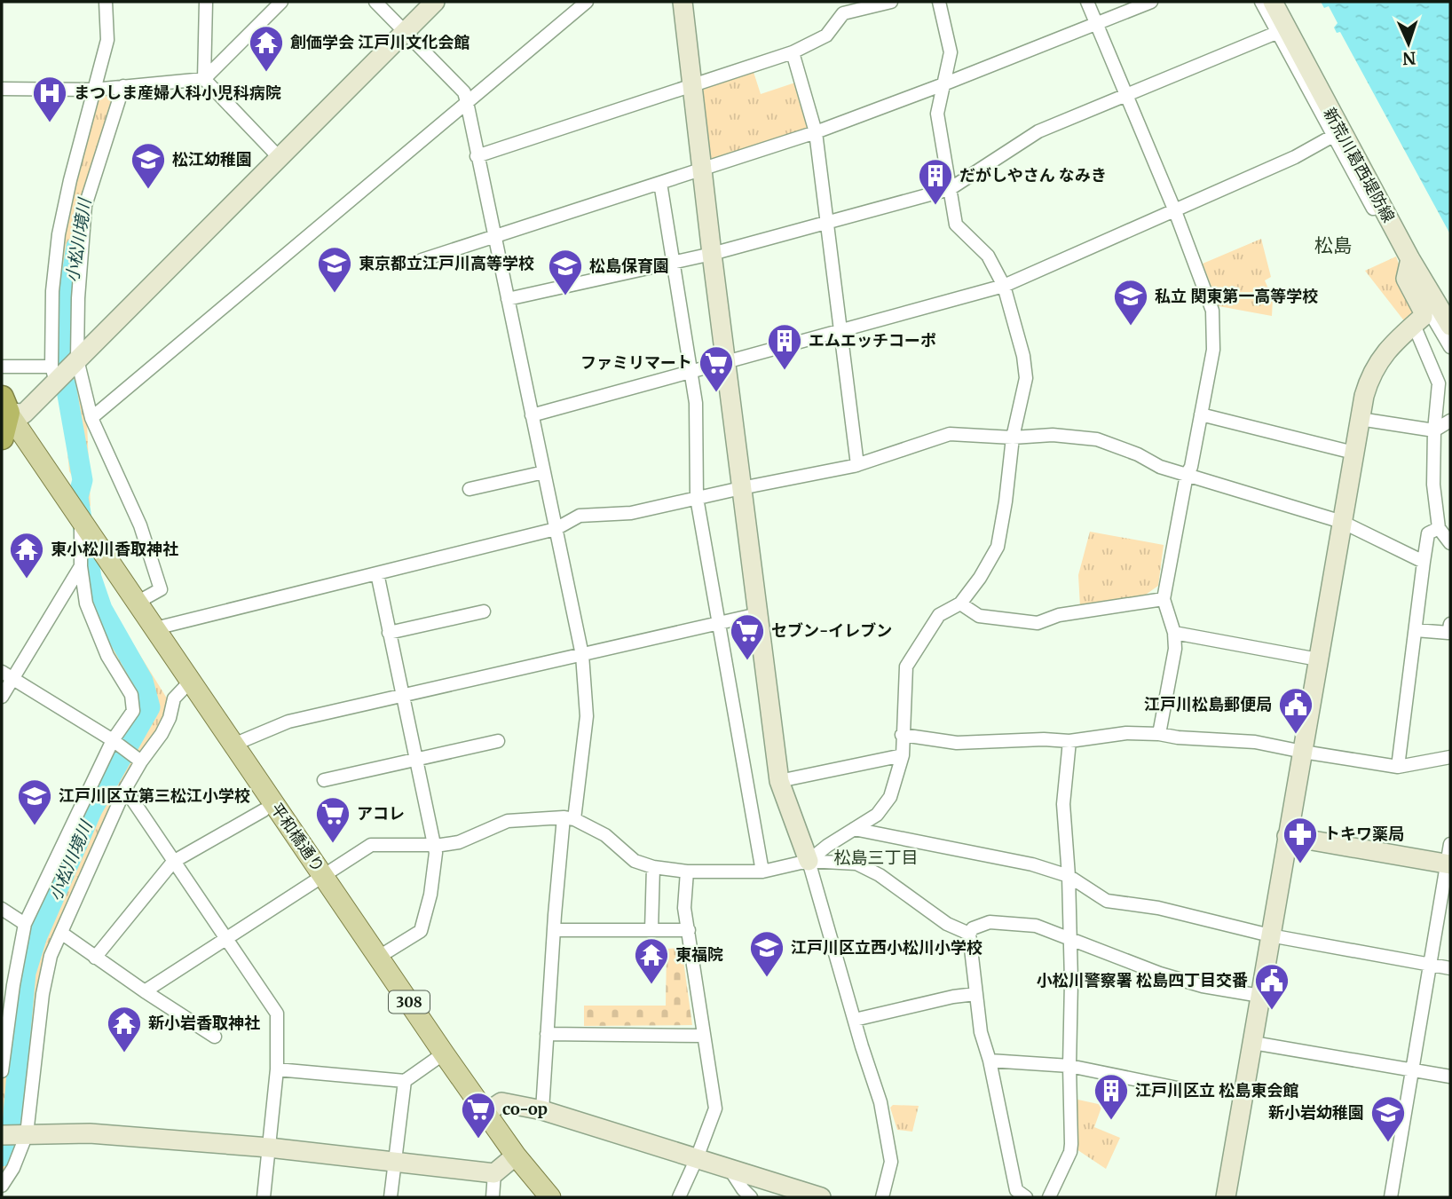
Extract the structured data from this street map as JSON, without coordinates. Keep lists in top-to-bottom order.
{
  "streets": {
    "main road": ["平和橋通り", "308"],
    "street": ["新荒川葛西堤防線"]
  },
  "districts": ["松島", "松島三丁目"],
  "water": ["小松川境川"],
  "places": {
    "temple": [
      "創価学会 江戸川文化会館",
      "東小松川香取神社",
      "東福院",
      "新小岩香取神社"
    ],
    "hospital": ["まつしま産婦人科小児科病院"],
    "school or university": [
      "松江幼稚園",
      "東京都立江戸川高等学校",
      "松島保育園",
      "私立 関東第一高等学校",
      "江戸川区立第三松江小学校",
      "江戸川区立西小松川小学校",
      "新小岩幼稚園"
    ],
    "building": ["だがしやさん なみき", "エムエッチコーポ", "江戸川区立 松島東会館"],
    "supermarket": [
      "ファミリマート",
      "セブン-イレブン",
      "アコレ",
      "co-op"
    ],
    "public building": ["江戸川松島郵便局", "小松川警察署 松島四丁目交番"],
    "pharmacy": ["トキワ薬局"]
  },
  "north": "bottom"
}
